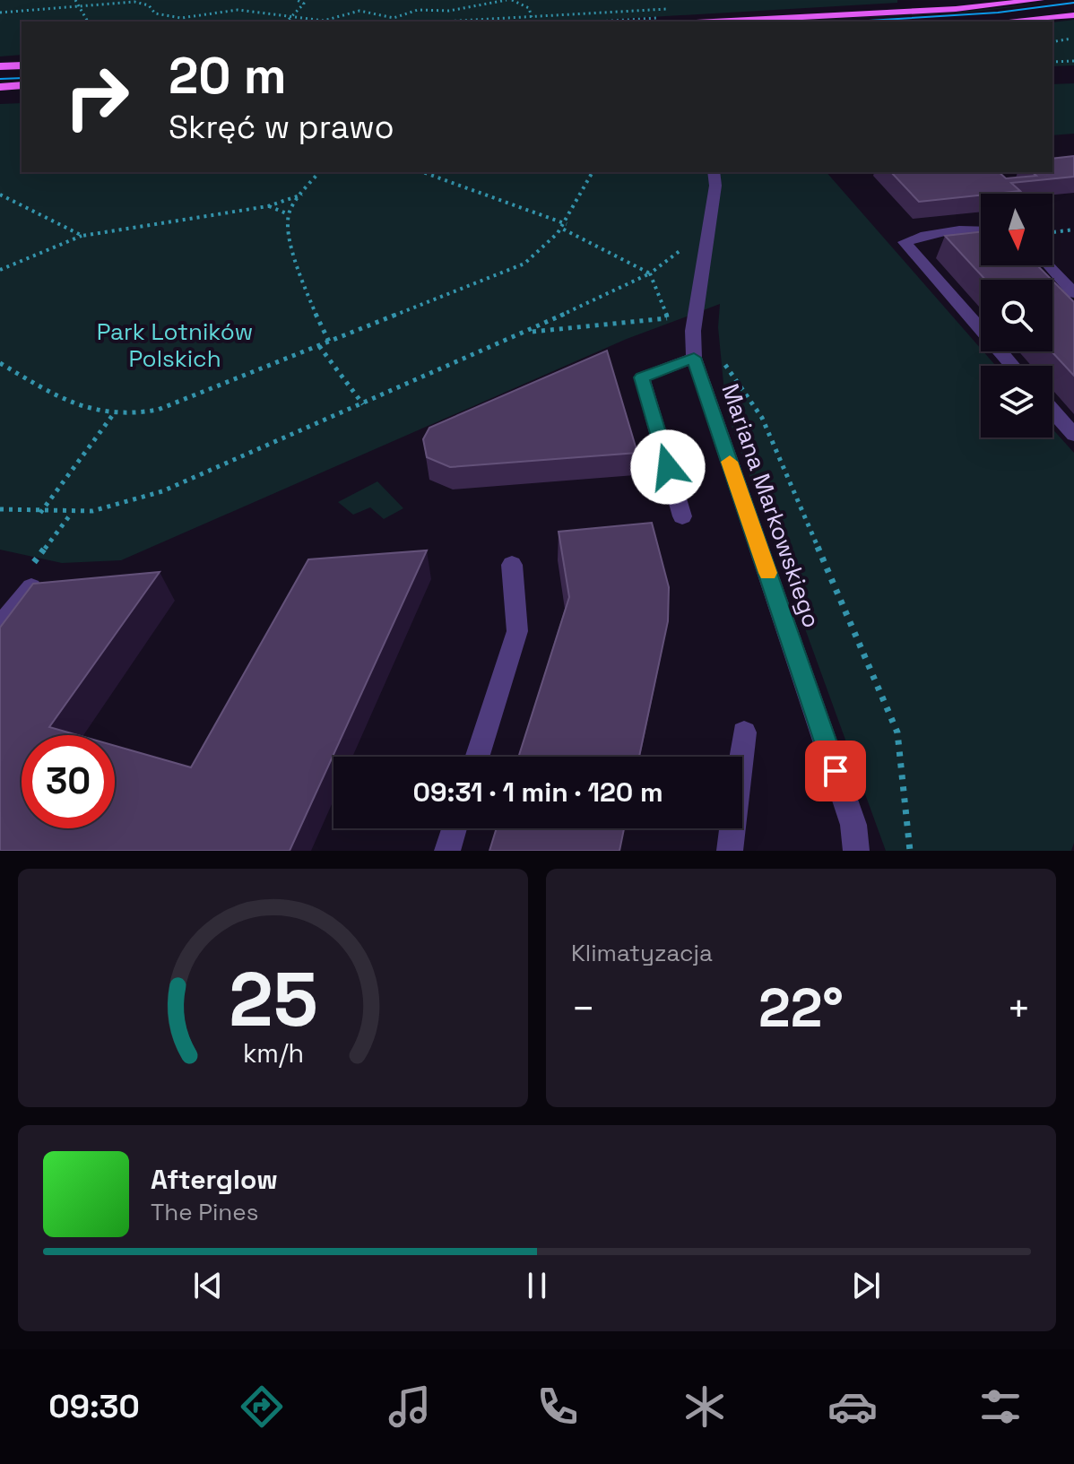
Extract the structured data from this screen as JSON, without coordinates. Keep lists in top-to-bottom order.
{
  "streets": {
    "street": ["Mariana Markowskiego"]
  },
  "parks": ["Park Lotników Polskich"],
  "north": "bottom",
  "page": {
    "turn": ["20 m", "Skręć w prawo"],
    "limit": "30",
    "trip": "09:31 · 1 min · 120 m",
    "tile": "Klimatyzacja",
    "heat": ["−", "22°", "+"],
    "song": ["Afterglow", "The Pines"],
    "tabs": "09:30",
    "gauge": ["25", "km/h"]
  }
}
